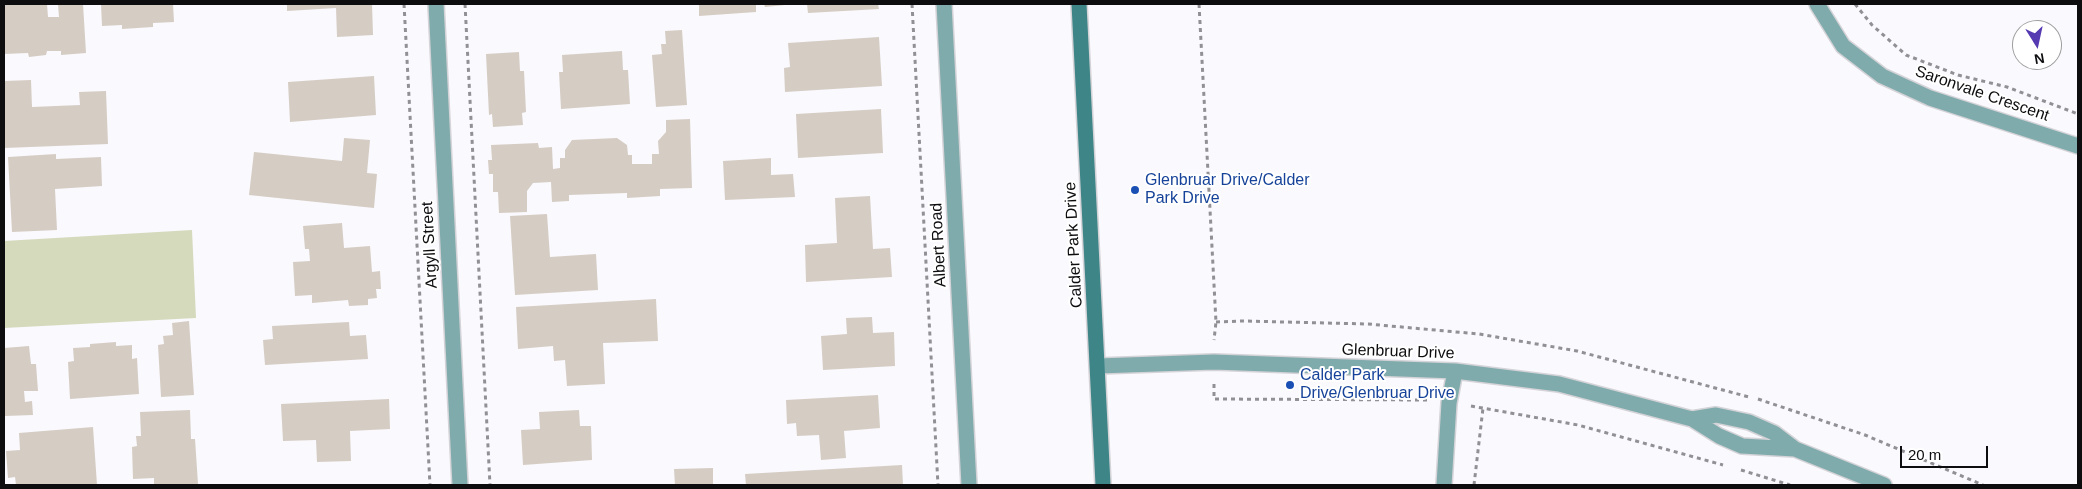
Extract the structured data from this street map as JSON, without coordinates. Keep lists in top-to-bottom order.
{
  "streets": {
    "street": [
      "Saronvale Crescent",
      "Argyll Street",
      "Albert Road",
      "Calder Park Drive",
      "Glenbruar Drive"
    ]
  },
  "crossings": [
    ["Calder Park Drive", "Glenbruar Drive"]
  ],
  "places": ["Glenbruar Drive/Calder Park Drive", "Calder Park Drive/Glenbruar Drive"],
  "scale_bar": "20 m",
  "north": "bottom"
}
